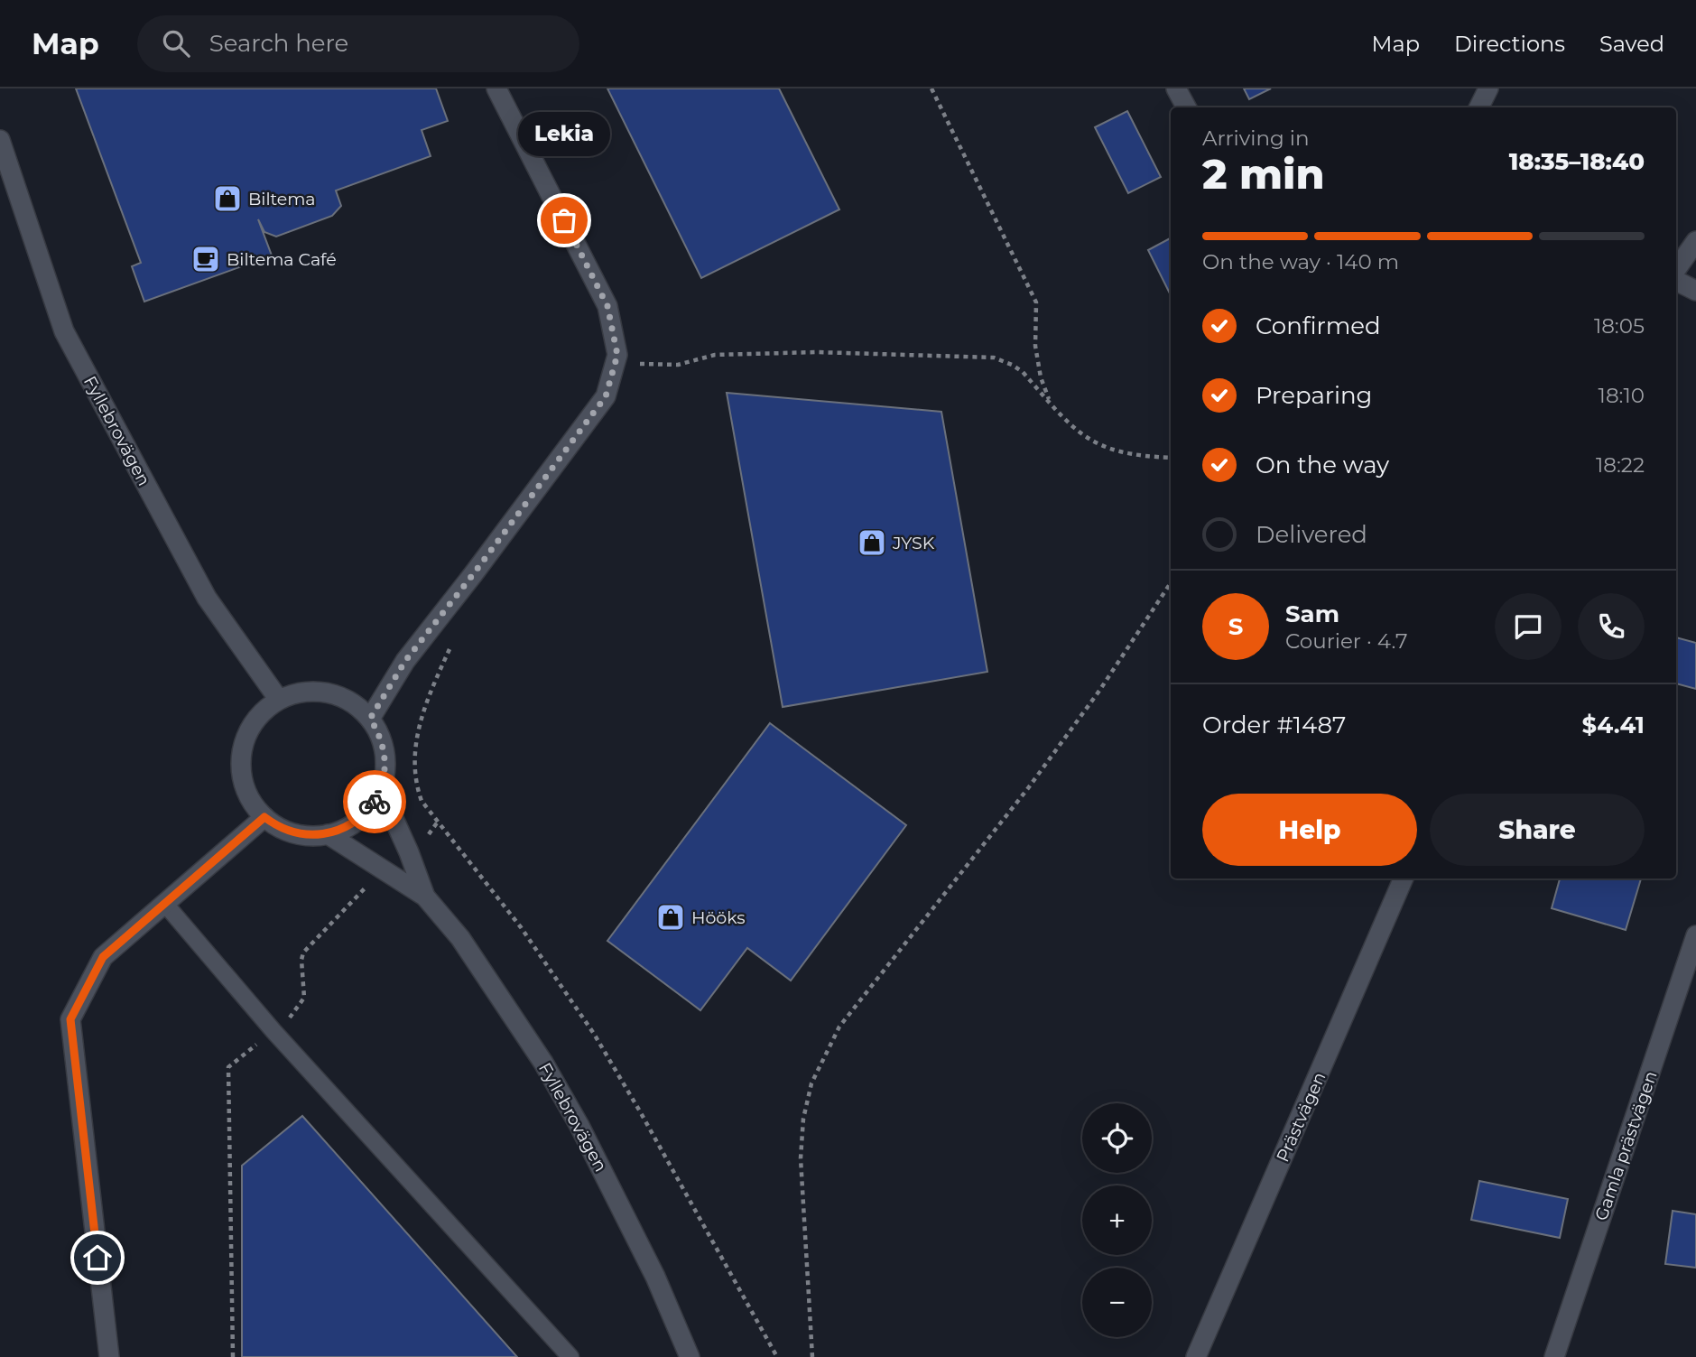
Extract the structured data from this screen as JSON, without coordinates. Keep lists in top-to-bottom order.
{
  "streets": {
    "street": ["Fyllebrovägen", "Prästvägen", "Gamla prästvägen"]
  },
  "places": {
    "shop": ["Biltema", "JYSK", "Hööks"],
    "other": ["Lekia"],
    "cafe": ["Biltema Café"]
  },
  "page": {
    "header": "Map",
    "search": "Search here",
    "nav": ["Map", "Directions", "Saved"],
    "heading": ["2 min", "Arriving in", "18:35–18:40"],
    "panel": [
      "Sam",
      "Courier · 4.7",
      "Order #1487",
      "$4.41"
    ],
    "bubble": "Lekia",
    "bar": "On the way · 140 m",
    "list": [
      ["Confirmed", "18:05"],
      ["Preparing", "18:10"],
      ["On the way", "18:22"],
      "Delivered"
    ],
    "round": "S",
    "buttons": ["Help", "Share"],
    "map_buttons": ["+", "−"]
  }
}
